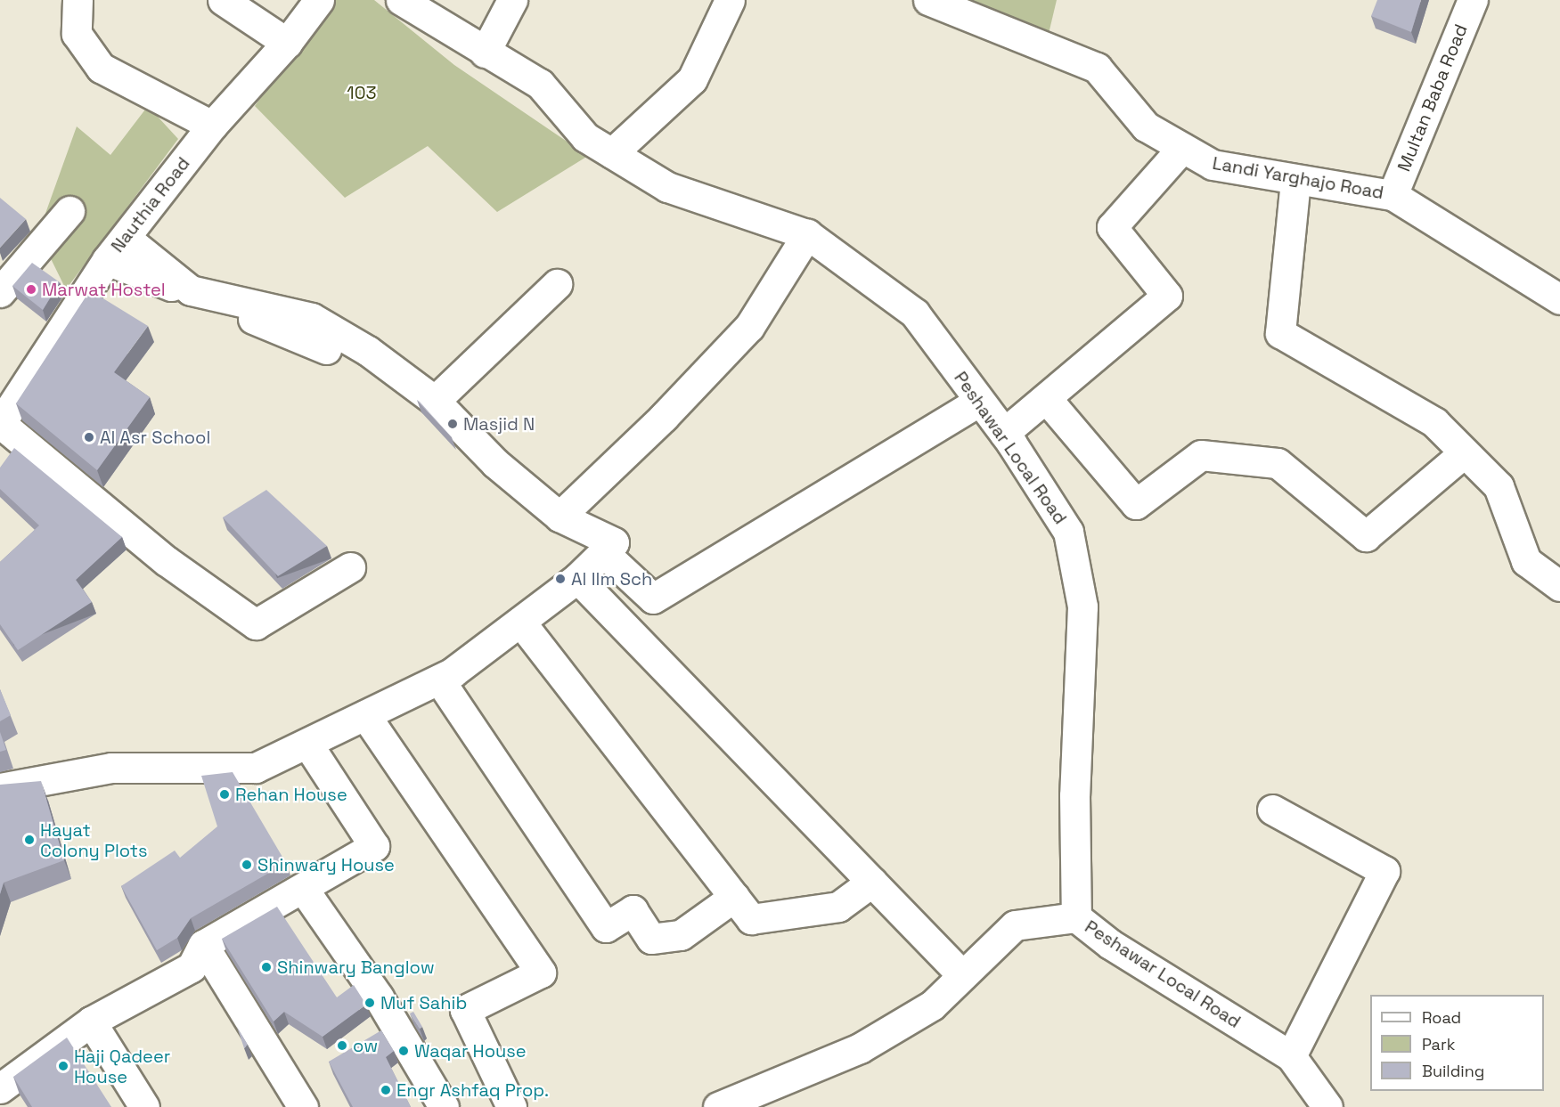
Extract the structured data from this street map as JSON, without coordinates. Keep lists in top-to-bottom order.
{
  "streets": {
    "street": [
      "Multan Baba Road",
      "Landi Yarghajo Road",
      "Nauthia Road",
      "Peshawar Local Road"
    ]
  },
  "crossings": [
    ["Multan Baba Road", "Landi Yarghajo Road"]
  ],
  "parks": ["103"],
  "places": [
    "Marwat Hostel",
    "Masjid N",
    "Al Asr School",
    "Al Ilm Sch",
    "Rehan House",
    "Hayat Colony Plots",
    "Shinwary House",
    "Shinwary Banglow",
    "Muf Sahib",
    "ow",
    "Waqar House",
    "Haji Qadeer House",
    "Engr Ashfaq Prop."
  ],
  "legend": ["Road", "Park", "Building"]
}
